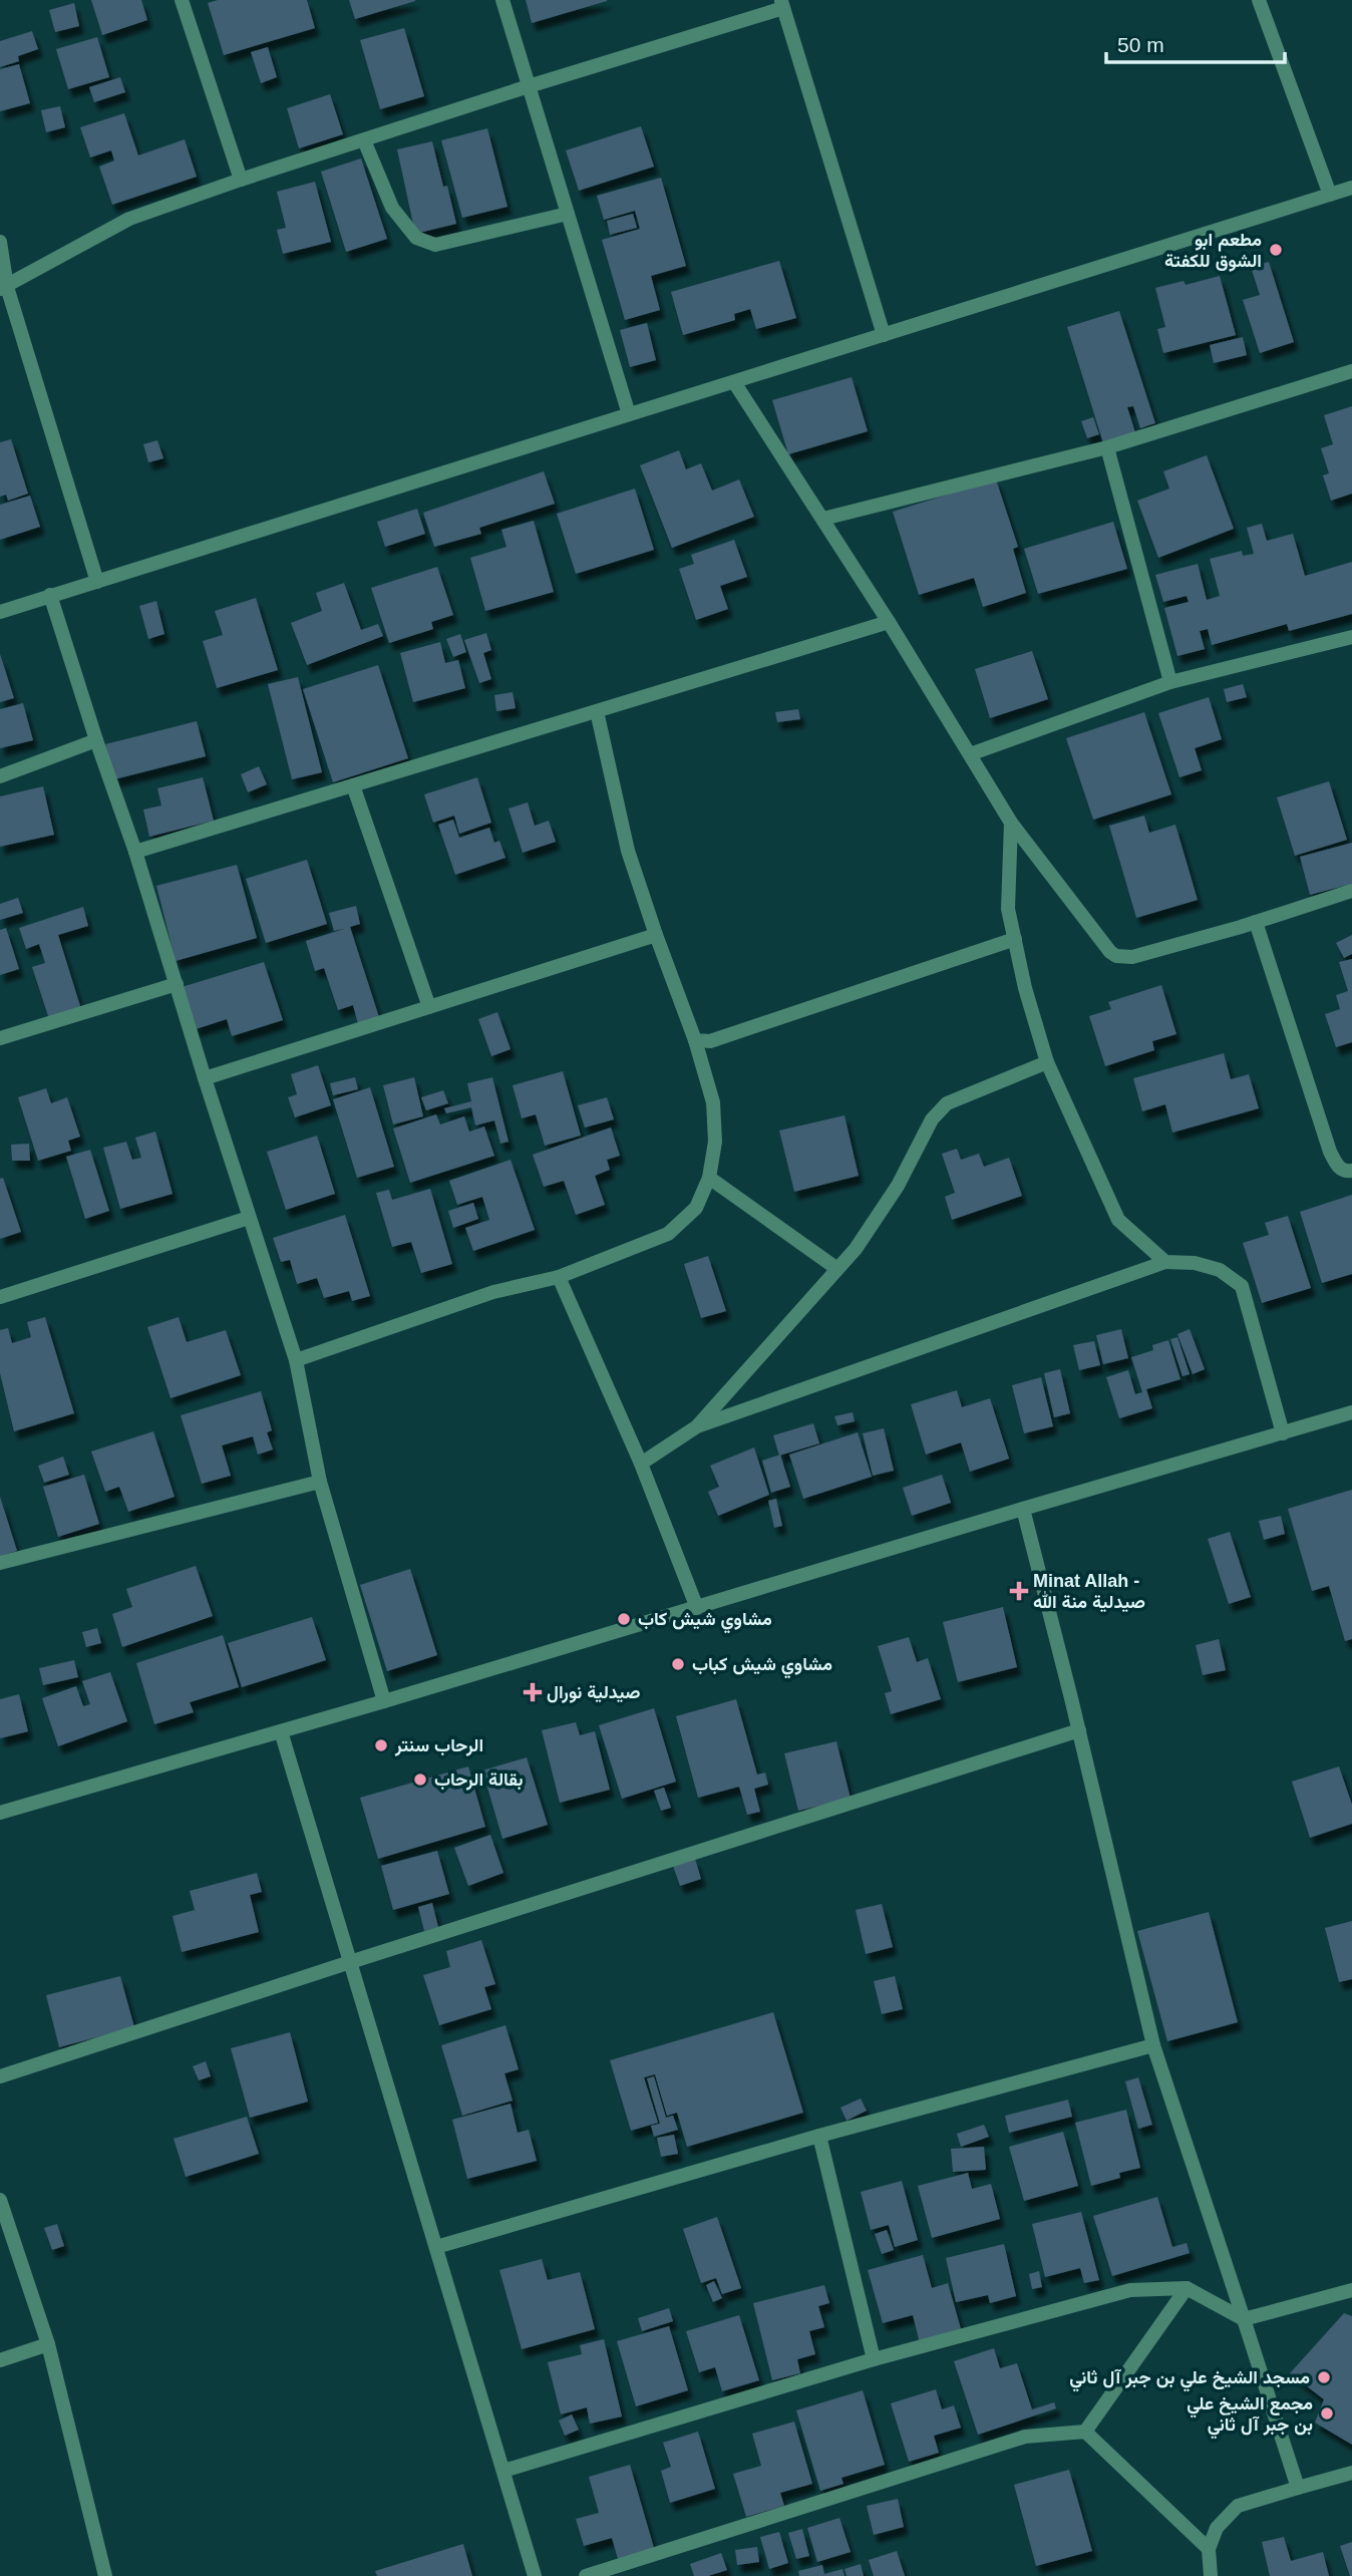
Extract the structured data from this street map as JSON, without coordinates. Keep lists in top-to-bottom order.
{
  "places": {
    "other": [
      "مطعم ابو الشوق للكفتة",
      "مشاوي شيش كاب",
      "مشاوي شيش كباب",
      "الرحاب سنتر",
      "بقالة الرحاب",
      "مسجد الشيخ علي بن جبر آل ثاني",
      "مجمع الشيخ علي بن جبر آل ثاني"
    ],
    "health": ["Minat Allah - صيدلية منة الله", "صيدلية نورال"]
  },
  "scale_bar": "50 m"
}
